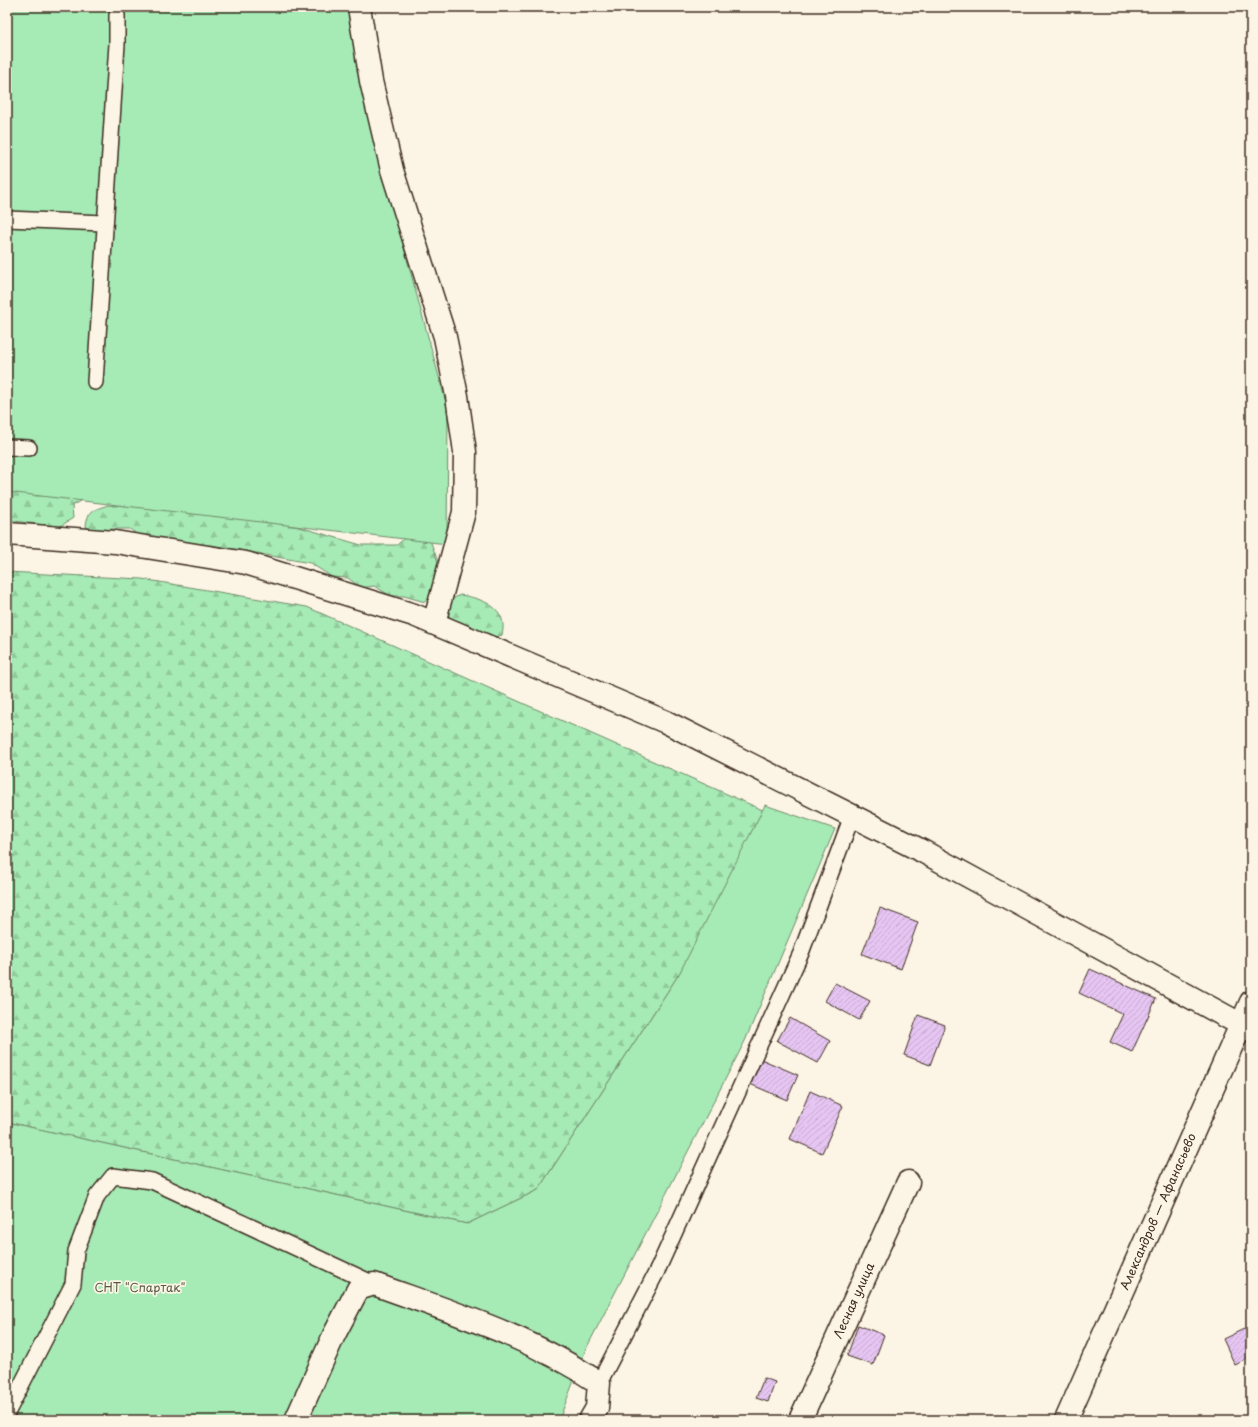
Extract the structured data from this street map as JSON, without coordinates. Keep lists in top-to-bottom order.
{
  "streets": {
    "street": ["Александров — Афанасьево", "Лесная улица"]
  },
  "parks": ["СНТ \"Спартак\""]
}
